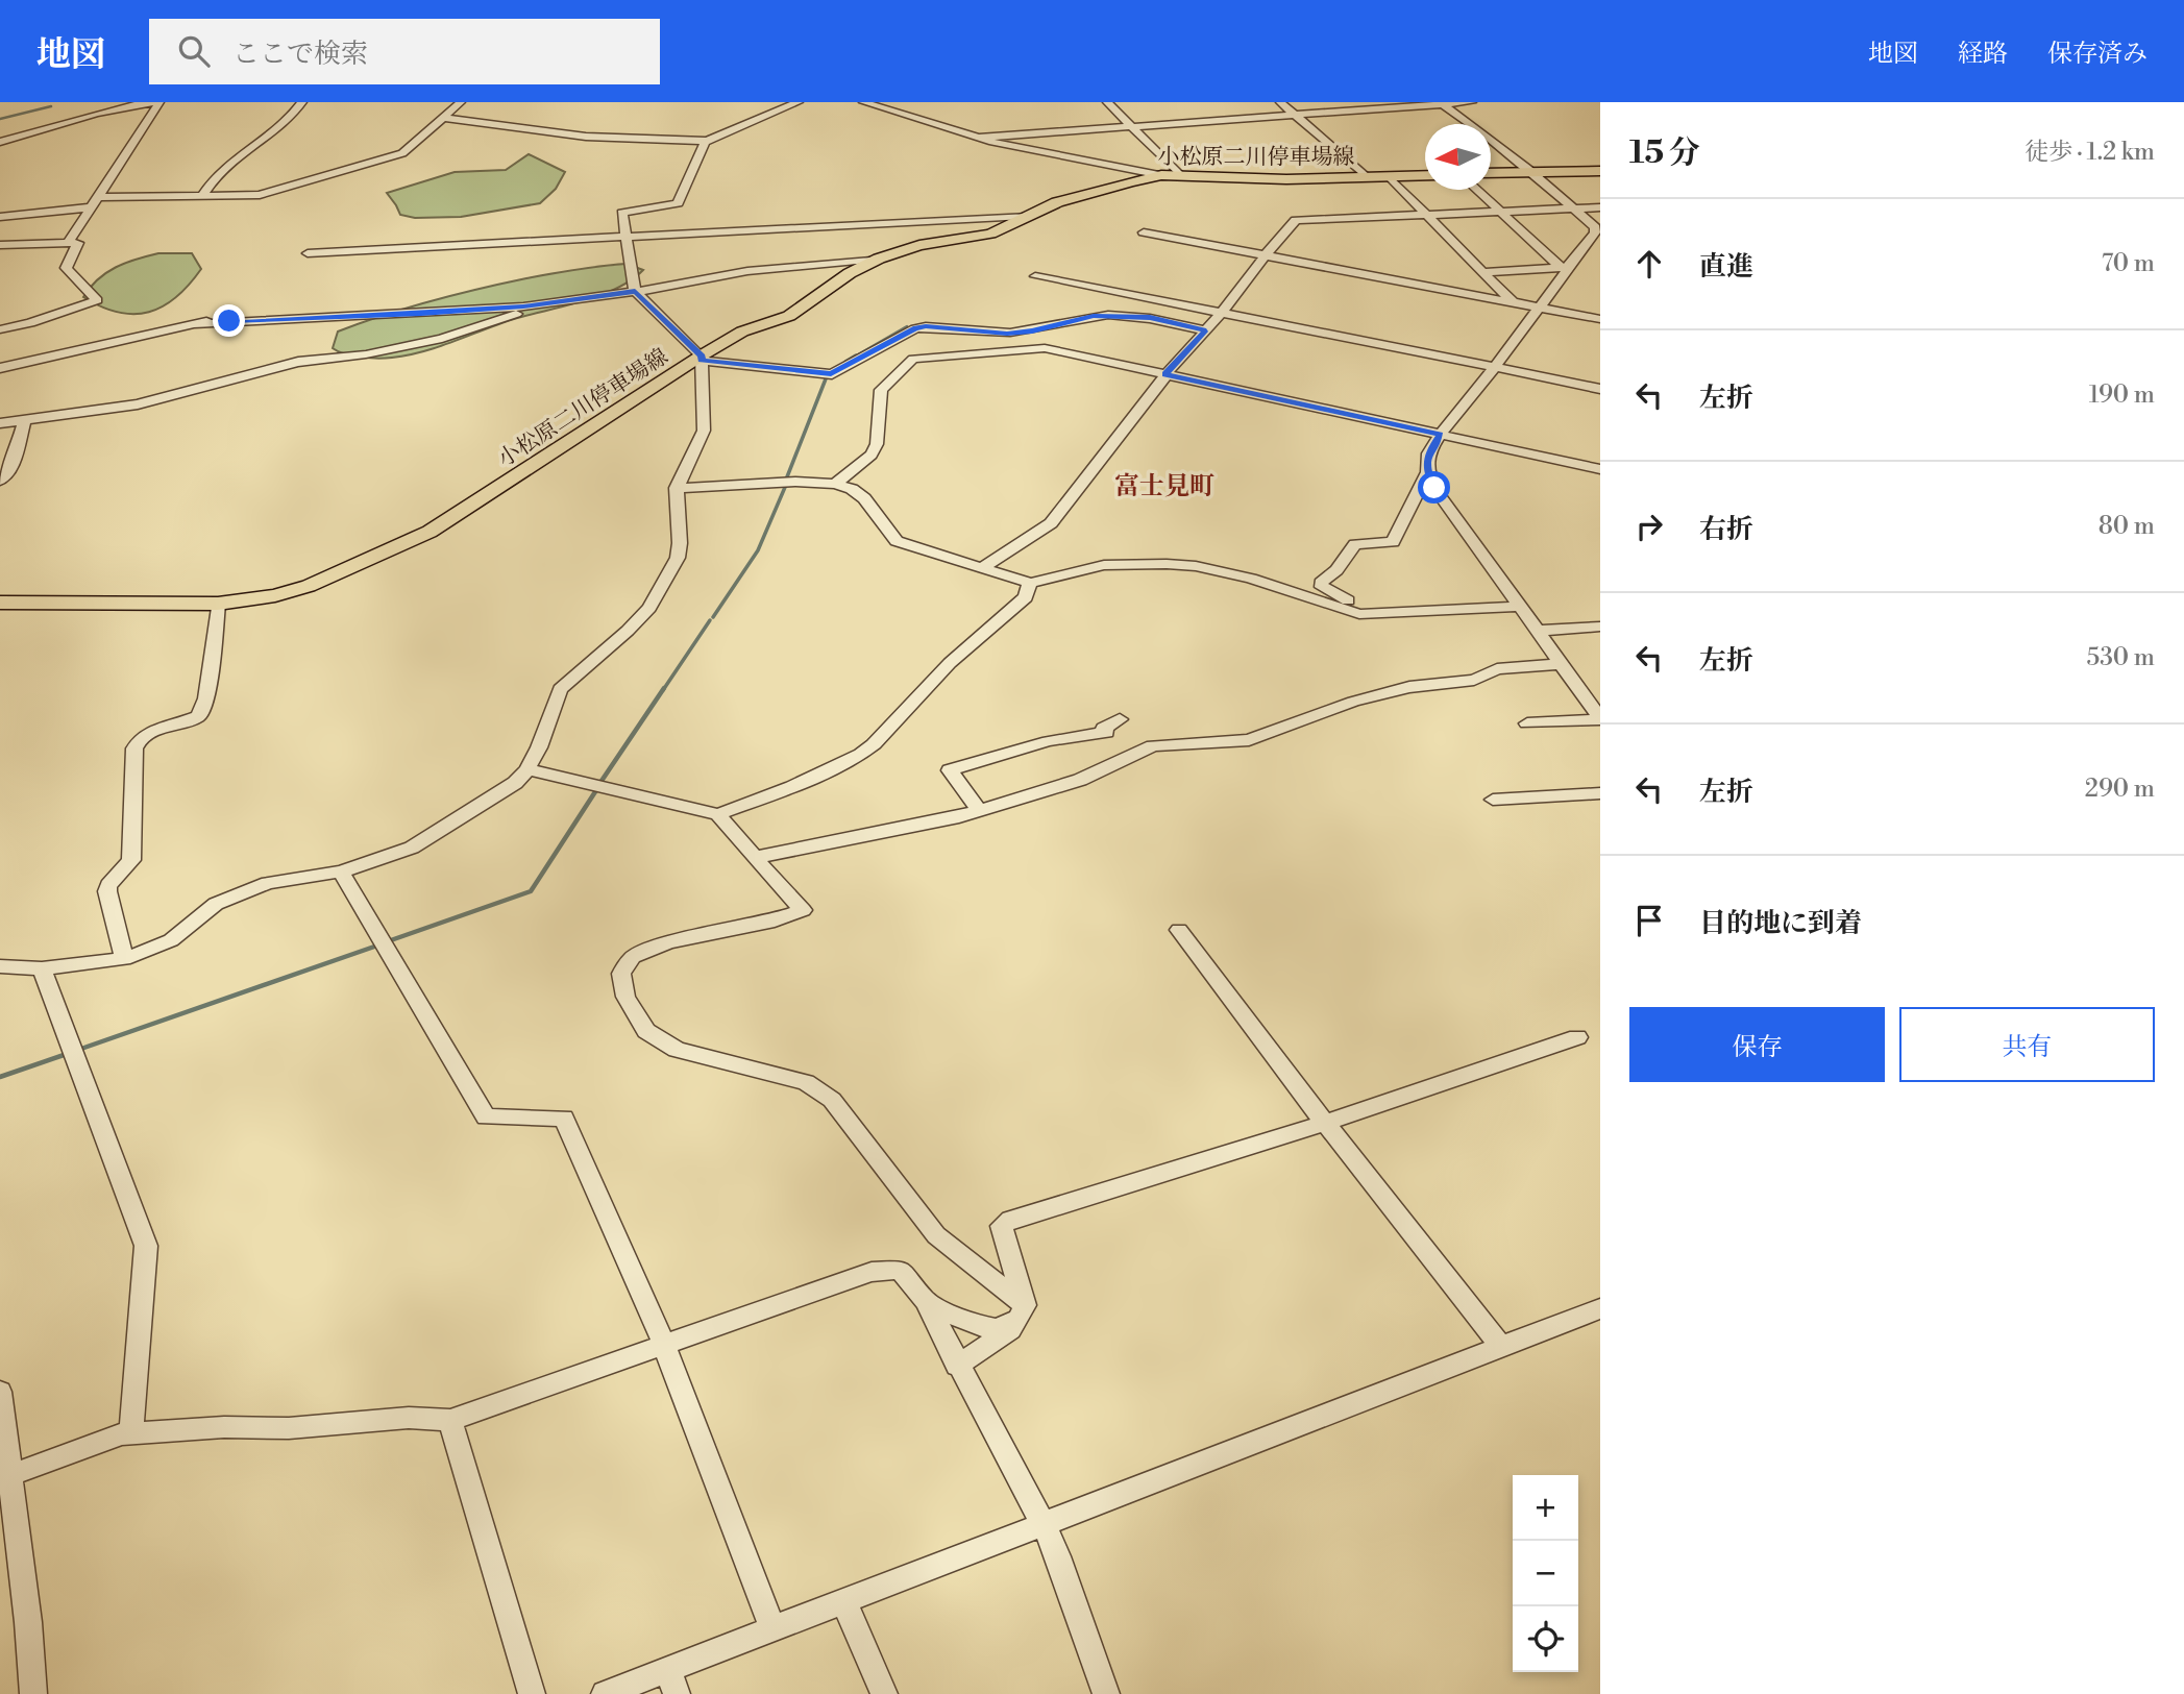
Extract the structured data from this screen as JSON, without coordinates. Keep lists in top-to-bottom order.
{
  "streets": {
    "main road": ["小松原二川停車場線"]
  },
  "districts": ["富士見町"],
  "north": "left",
  "page": {
    "header": "地図",
    "search": "ここで検索",
    "nav": ["地図", "経路", "保存済み"],
    "heading": ["15 分", "徒歩 · 1.2 km"],
    "list": [
      ["直進", "70 m"],
      ["左折", "190 m"],
      ["右折", "80 m"],
      ["左折", "530 m"],
      ["左折", "290 m"],
      "目的地に到着"
    ],
    "buttons": ["保存", "共有"],
    "map_buttons": ["+", "−"]
  }
}
